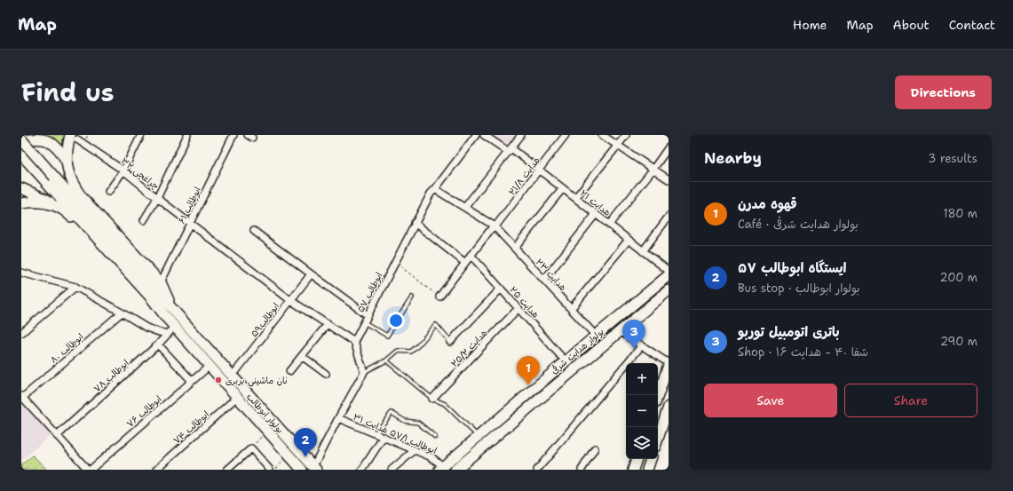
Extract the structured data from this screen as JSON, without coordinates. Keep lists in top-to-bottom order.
{
  "streets": {
    "main road": ["بولوار هدایت شرقی", "بولوار ابوطالب"],
    "street": [
      "چراغچی ۳۲",
      "هدایت ۲۱/۸",
      "هدایت ۲۱",
      "ابوطالب ۶۱",
      "هدایت ۲۳",
      "ابوطالب ۵۷",
      "هدایت ۲۵",
      "ابوطالب۵۹",
      "ابوطالب ۸۰",
      "هدایت ۲۵/۲",
      "ابوطالب ۷۸",
      "ابوطالب ۷۶",
      "ابوطالب ۷۴",
      "ابوطالب ۵۷/۱ هدایت ۳۱"
    ]
  },
  "crossings": [
    ["چراغچی ۳۲", "ابوطالب ۶۱"],
    ["چراغچی ۳۲", "ابوطالب ۵۷"],
    ["چراغچی ۳۲", "ابوطالب۵۹"],
    ["هدایت ۲۱/۸", "هدایت ۲۱"],
    ["هدایت ۲۱/۸", "هدایت ۲۳"],
    ["هدایت ۲۱/۸", "هدایت ۲۵"],
    ["هدایت ۲۳", "ابوطالب ۵۷"],
    ["هدایت ۲۳", "بولوار هدایت شرقی"],
    ["هدایت ۲۵", "هدایت ۲۵/۲"],
    ["هدایت ۲۵", "بولوار هدایت شرقی"],
    ["ابوطالب۵۹", "بولوار ابوطالب"],
    ["بولوار هدایت شرقی", "ابوطالب ۵۷/۱ هدایت ۳۱"],
    ["ابوطالب ۷۸", "بولوار ابوطالب"],
    ["ابوطالب ۷۶", "بولوار ابوطالب"],
    ["بولوار ابوطالب", "ابوطالب ۷۴"]
  ],
  "places": ["نان ماشینی بربری"],
  "page": {
    "header": "Map",
    "nav": [
      "Home",
      "Map",
      "About",
      "Contact"
    ],
    "title": "Find us",
    "buttons": [
      "Directions",
      ["Save", "Share"]
    ],
    "heading": ["Nearby", "3 results"],
    "list": [
      {
        "mark": "1",
        "name": "قهوه مدرن",
        "note": "Café · بولوار هدایت شرقی",
        "value": "180 m"
      },
      {
        "mark": "2",
        "name": "ایستگاه ابوطالب ۵۷",
        "note": "Bus stop · بولوار ابوطالب",
        "value": "200 m"
      },
      {
        "mark": "3",
        "name": "باتری اتومبیل توربو",
        "note": "Shop · شفا ۴۰ - هدایت ۱۶",
        "value": "290 m"
      }
    ],
    "pins": ["3", "1", "2"],
    "map_buttons": ["+", "−"]
  }
}
